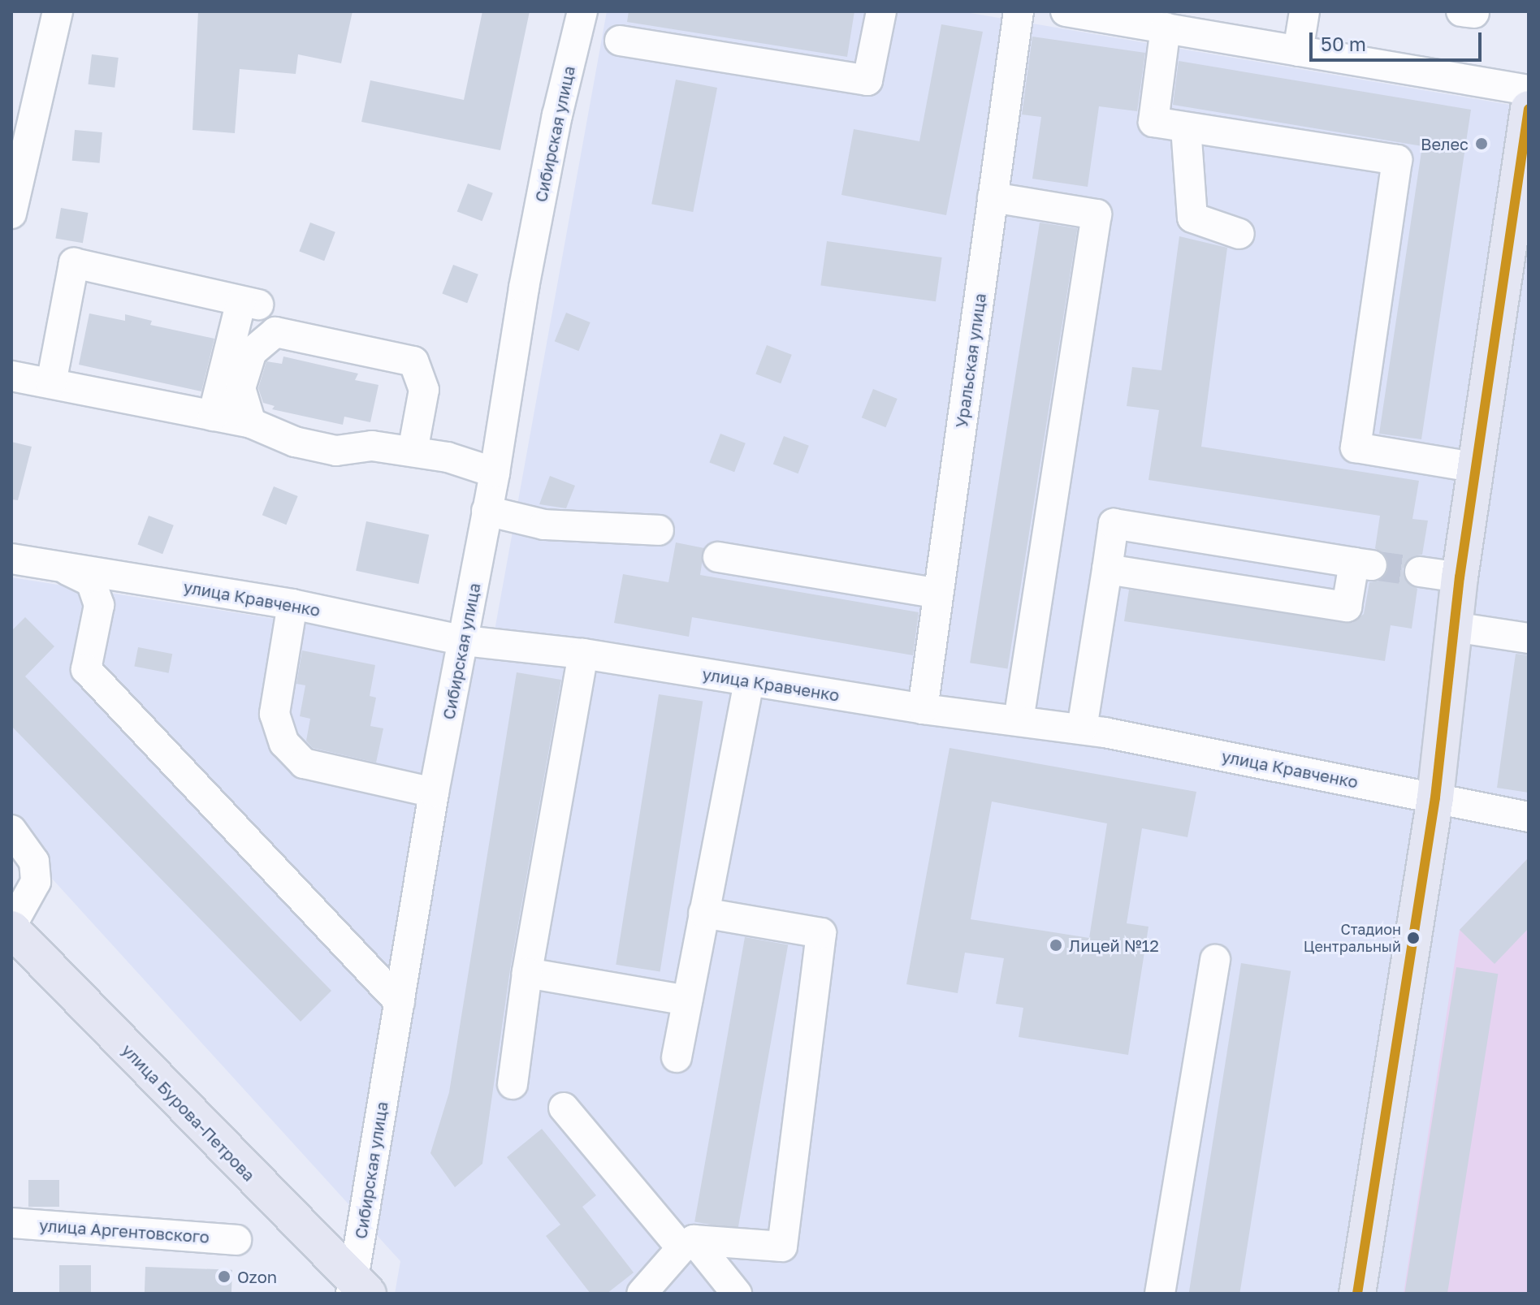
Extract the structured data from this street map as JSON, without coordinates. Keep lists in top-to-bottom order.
{
  "streets": {
    "main road": ["улица Бурова-Петрова"],
    "street": [
      "Сибирская улица",
      "Уральская улица",
      "улица Кравченко",
      "улица Аргентовского"
    ]
  },
  "crossings": [
    ["Сибирская улица", "улица Кравченко"],
    ["Сибирская улица", "улица Бурова-Петрова"],
    ["Уральская улица", "улица Кравченко"]
  ],
  "places": [
    "Велес",
    "Стадион Центральный",
    "Лицей №12",
    "Ozon"
  ],
  "scale_bar": "50 m"
}
